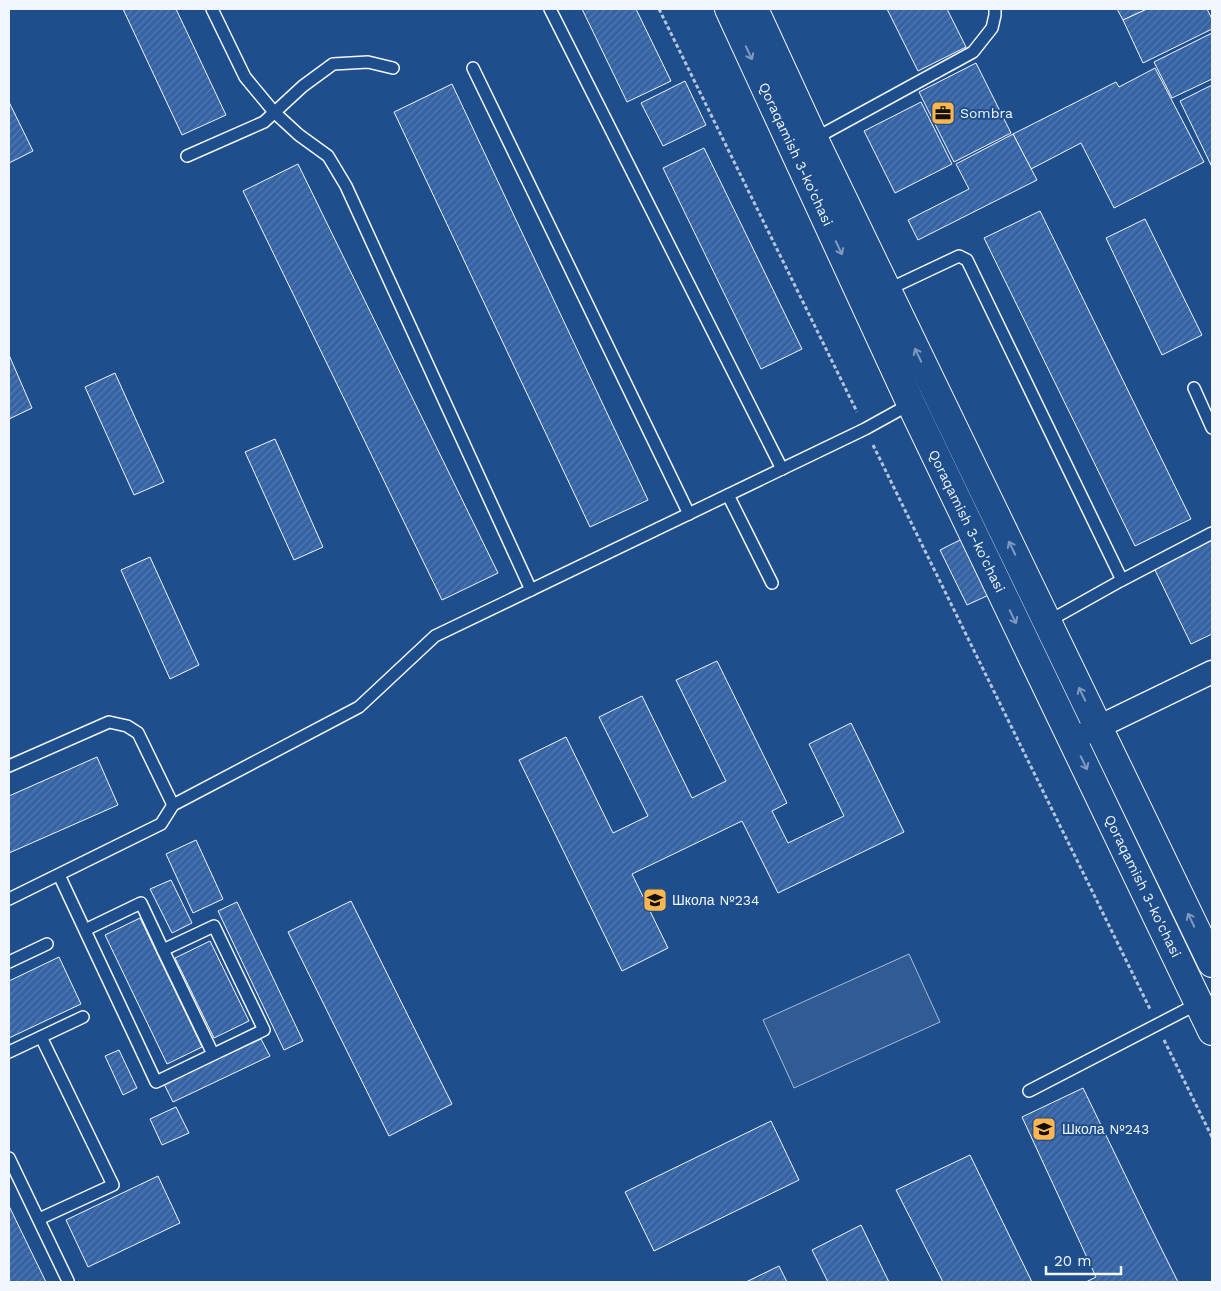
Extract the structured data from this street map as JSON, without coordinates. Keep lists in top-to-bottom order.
{
  "streets": {
    "main road": ["Qoraqamish 3-ko'chasi"]
  },
  "places": {
    "office": ["Sombra"],
    "school or university": ["Школа №234", "Школа №243"]
  },
  "scale_bar": "20 m"
}
